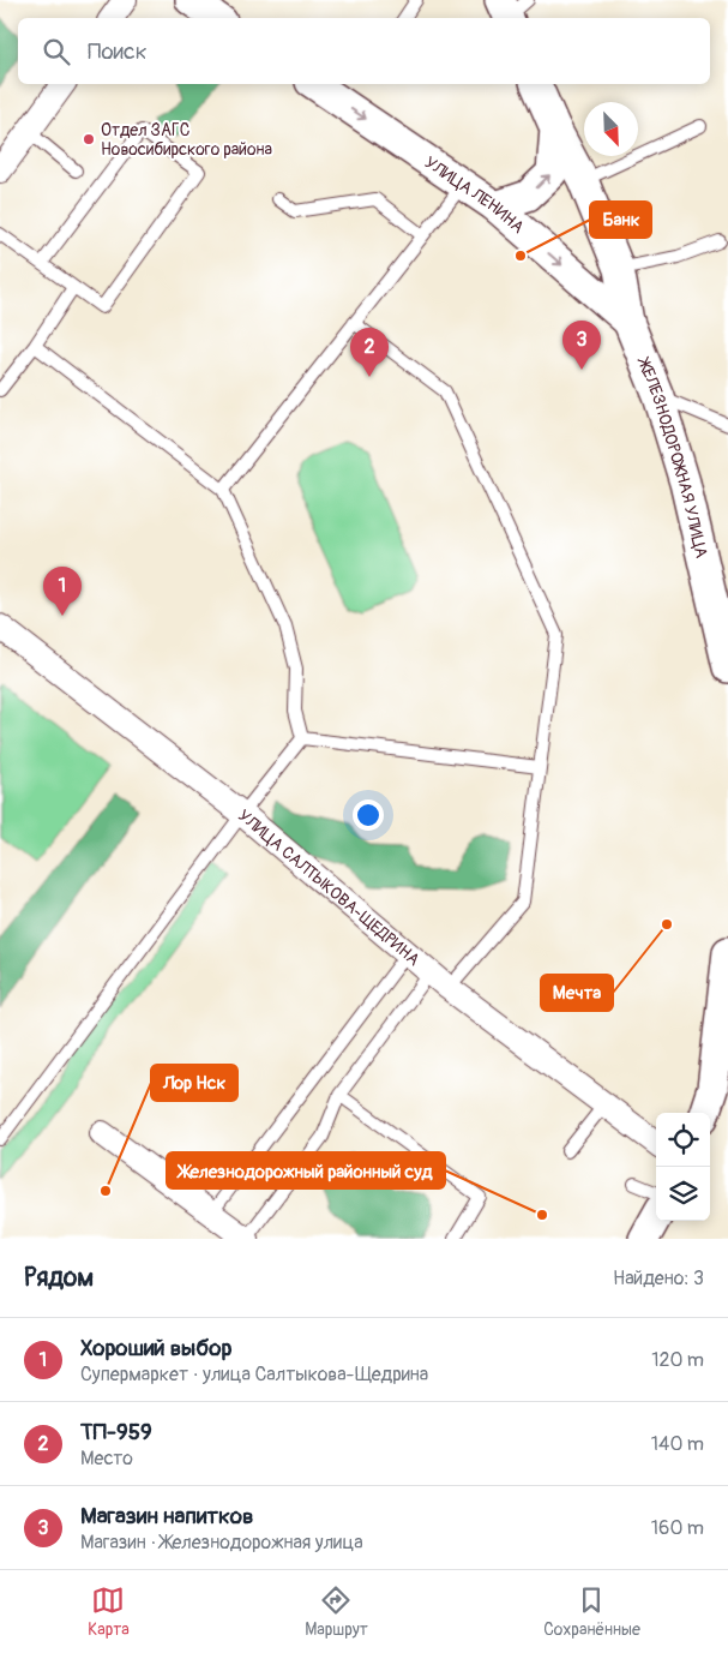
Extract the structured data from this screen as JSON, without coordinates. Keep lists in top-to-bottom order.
{
  "streets": {
    "street": ["УЛИЦА ЛЕНИНА", "ЖЕЛЕЗНОДОРОЖНАЯ УЛИЦА", "УЛИЦА САЛТЫКОВА-ЩЕДРИНА"]
  },
  "crossings": [
    ["УЛИЦА ЛЕНИНА", "ЖЕЛЕЗНОДОРОЖНАЯ УЛИЦА"]
  ],
  "one_way": ["УЛИЦА ЛЕНИНА"],
  "places": [
    "Отдел ЗАГС Новосибирского района",
    "Банк",
    "Мечта",
    "Лор Нск",
    "Железнодорожный районный суд"
  ],
  "north": "bottom right",
  "page": {
    "search": "Поиск",
    "pins": ["3", "2", "1"],
    "heading": ["Рядом", "Найдено: 3"],
    "list": [
      {
        "mark": "1",
        "name": "Хороший выбор",
        "note": "Супермаркет · улица Салтыкова-Щедрина",
        "value": "120 m"
      },
      {
        "mark": "2",
        "name": "ТП-959",
        "note": "Место",
        "value": "140 m"
      },
      {
        "mark": "3",
        "name": "Магазин напитков",
        "note": "Магазин · Железнодорожная улица",
        "value": "160 m"
      }
    ],
    "nav": ["Карта", "Маршрут", "Сохранённые"]
  }
}
